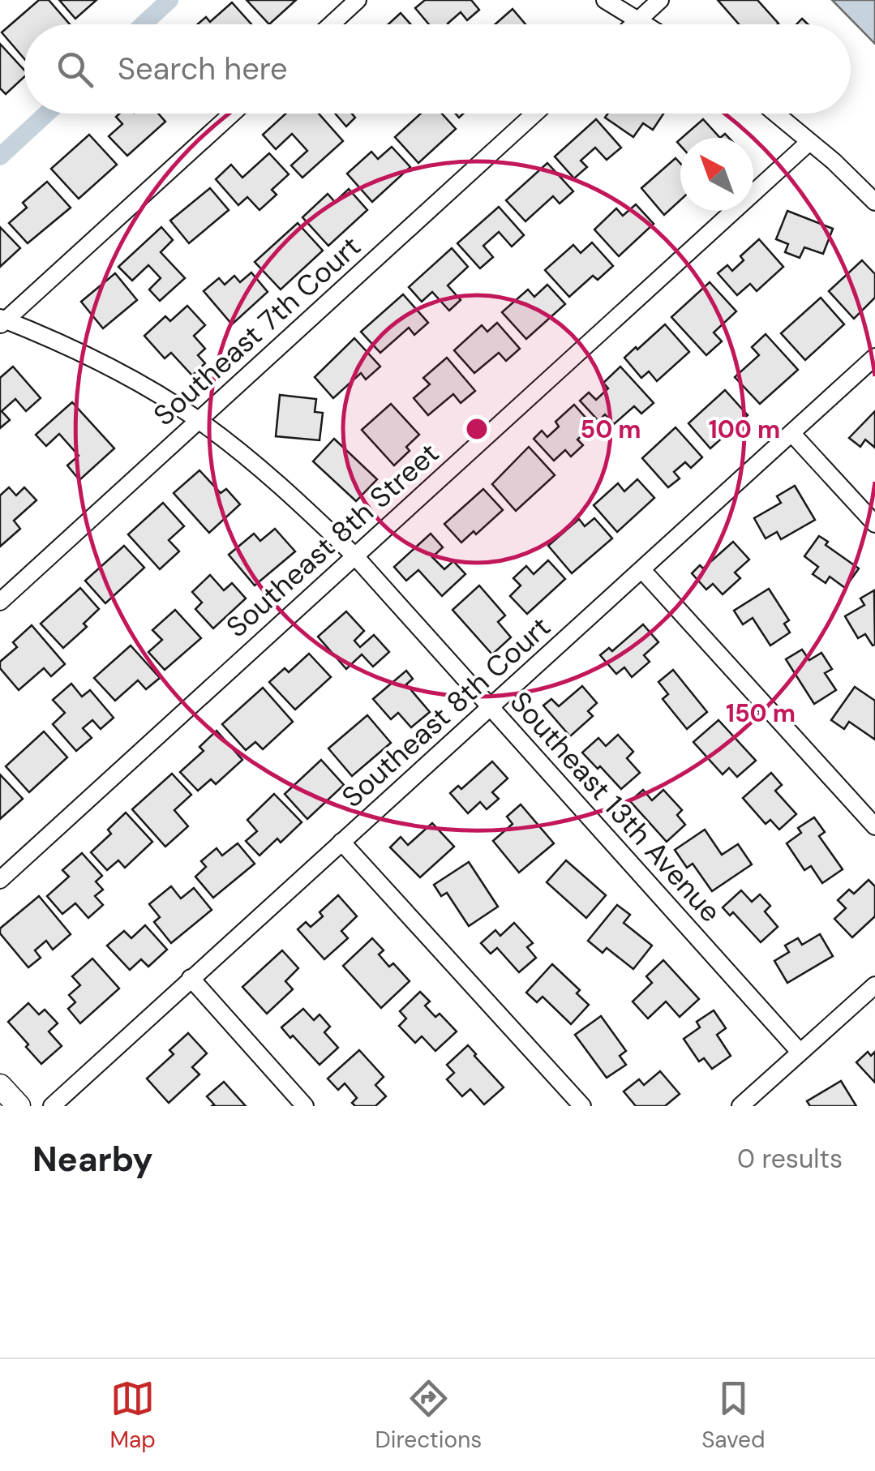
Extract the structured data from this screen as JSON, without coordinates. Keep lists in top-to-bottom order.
{
  "streets": {
    "street": [
      "Southeast 7th Court",
      "Southeast 8th Street",
      "Southeast 8th Court",
      "Southeast 13th Avenue"
    ]
  },
  "crossings": [
    ["Southeast 7th Court", "Southeast 13th Avenue"],
    ["Southeast 8th Street", "Southeast 13th Avenue"],
    ["Southeast 8th Court", "Southeast 13th Avenue"]
  ],
  "north": "top left",
  "page": {
    "search": "Search here",
    "heading": ["Nearby", "0 results"],
    "nav": ["Map", "Directions", "Saved"]
  },
  "rings": ["50 m", "100 m", "150 m"]
}
